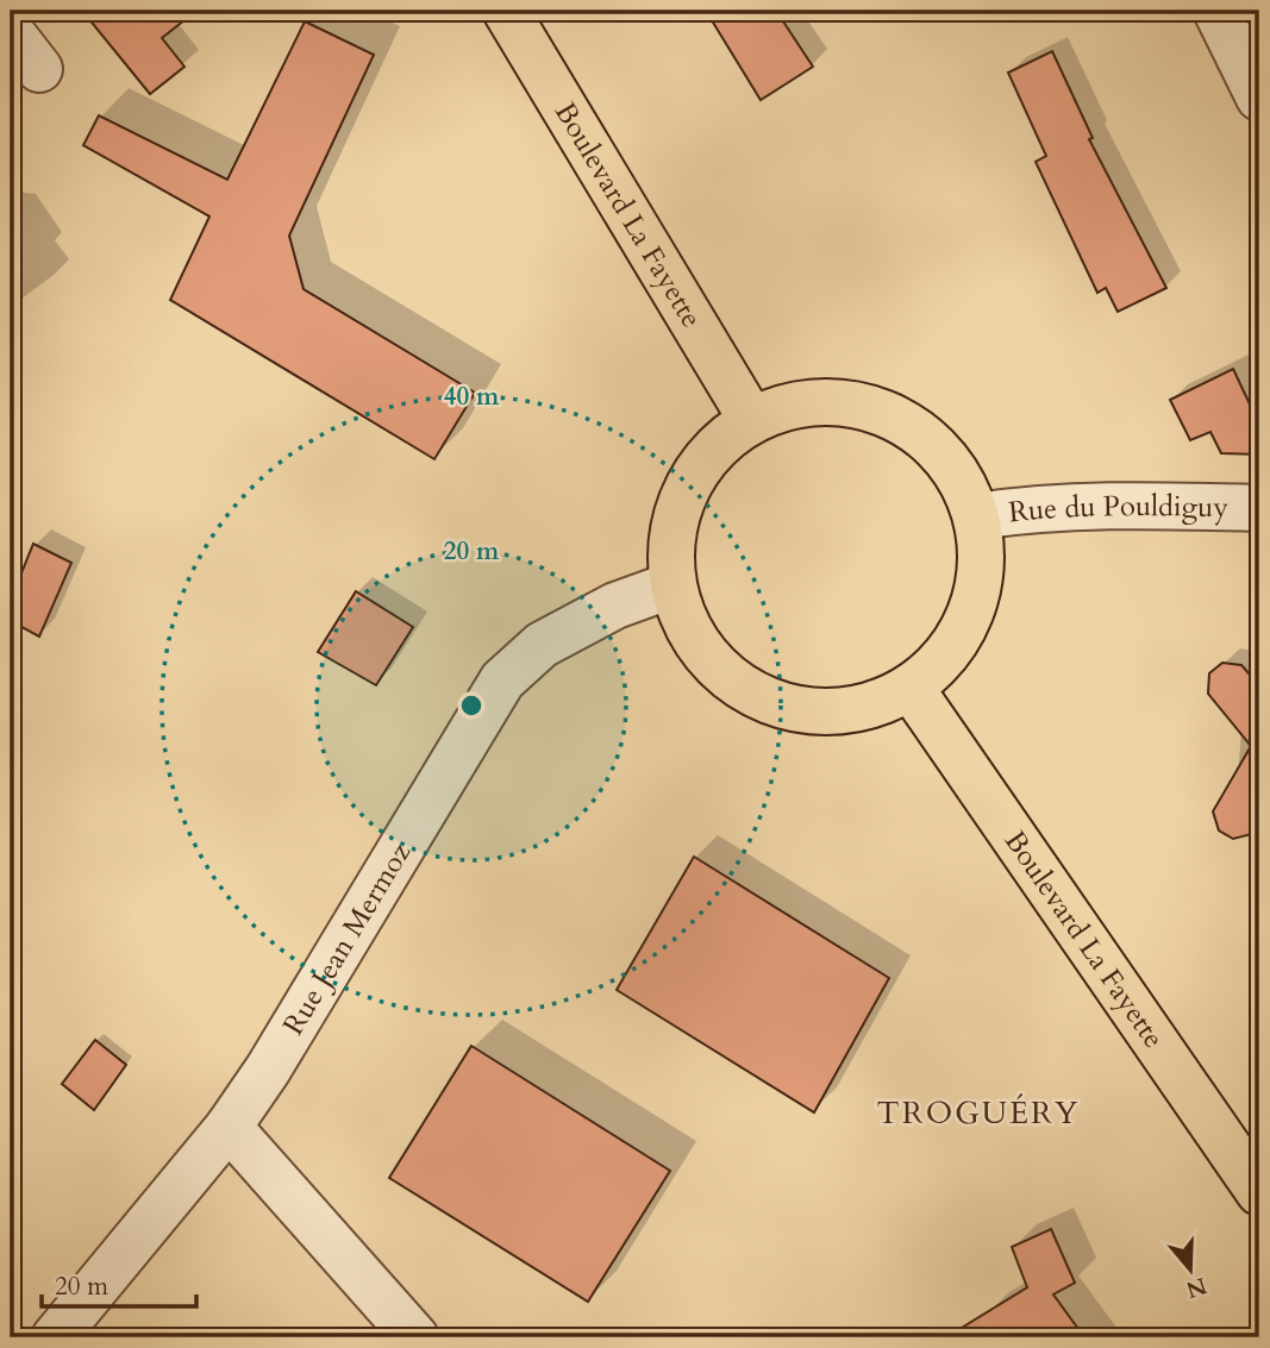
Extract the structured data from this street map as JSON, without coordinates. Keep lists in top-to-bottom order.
{
  "streets": {
    "main road": ["Boulevard La Fayette"],
    "street": ["Rue du Pouldiguy", "Rue Jean Mermoz"]
  },
  "districts": ["TROGUÉRY"],
  "scale_bar": "20 m",
  "north": "bottom",
  "rings": ["40 m", "20 m"]
}
